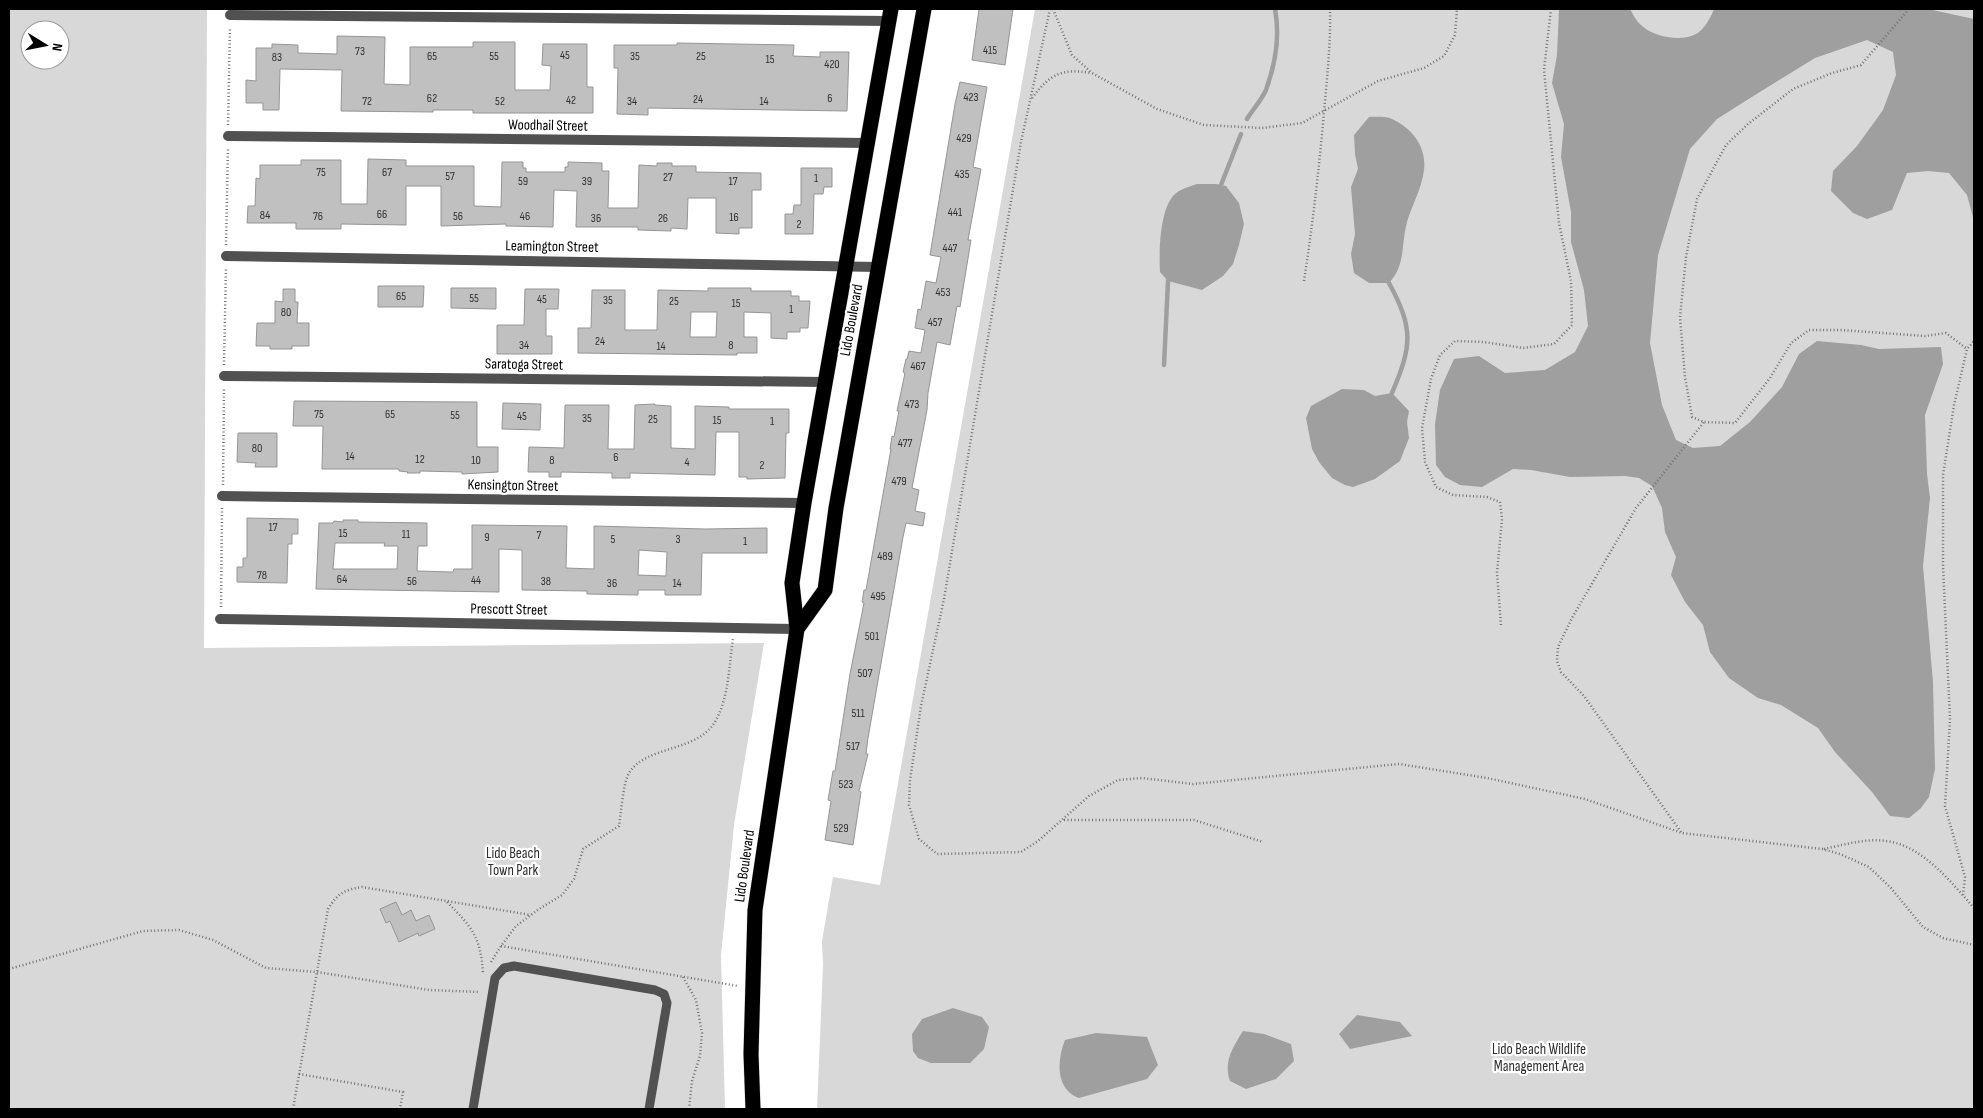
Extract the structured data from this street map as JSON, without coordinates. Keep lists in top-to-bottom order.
{
  "streets": {
    "highway": ["Lido Boulevard"],
    "street": [
      "Woodhail Street",
      "Leamington Street",
      "Saratoga Street",
      "Kensington Street",
      "Prescott Street"
    ]
  },
  "crossings": [
    ["Woodhail Street", "Lido Boulevard"],
    ["Leamington Street", "Lido Boulevard"],
    ["Lido Boulevard", "Saratoga Street"],
    ["Lido Boulevard", "Kensington Street"],
    ["Lido Boulevard", "Prescott Street"]
  ],
  "parks": ["Lido Beach Town Park", "Lido Beach Wildlife Management Area"],
  "house_numbers": [
    "415",
    "73",
    "45",
    "65",
    "55",
    "35",
    "25",
    "83",
    "15",
    "420",
    "423",
    "62",
    "6",
    "24",
    "42",
    "72",
    "52",
    "34",
    "14",
    "429",
    "75",
    "67",
    "435",
    "57",
    "27",
    "1",
    "59",
    "39",
    "17",
    "441",
    "66",
    "84",
    "76",
    "56",
    "46",
    "16",
    "36",
    "26",
    "2",
    "447",
    "453",
    "65",
    "55",
    "45",
    "35",
    "25",
    "15",
    "1",
    "80",
    "457",
    "24",
    "34",
    "8",
    "14",
    "467",
    "473",
    "75",
    "65",
    "55",
    "45",
    "35",
    "25",
    "15",
    "1",
    "477",
    "80",
    "14",
    "6",
    "12",
    "10",
    "8",
    "4",
    "2",
    "479",
    "17",
    "15",
    "11",
    "7",
    "9",
    "5",
    "3",
    "1",
    "489",
    "78",
    "64",
    "44",
    "56",
    "38",
    "36",
    "14",
    "495",
    "501",
    "507",
    "511",
    "517",
    "523",
    "529"
  ],
  "north": "right"
}
